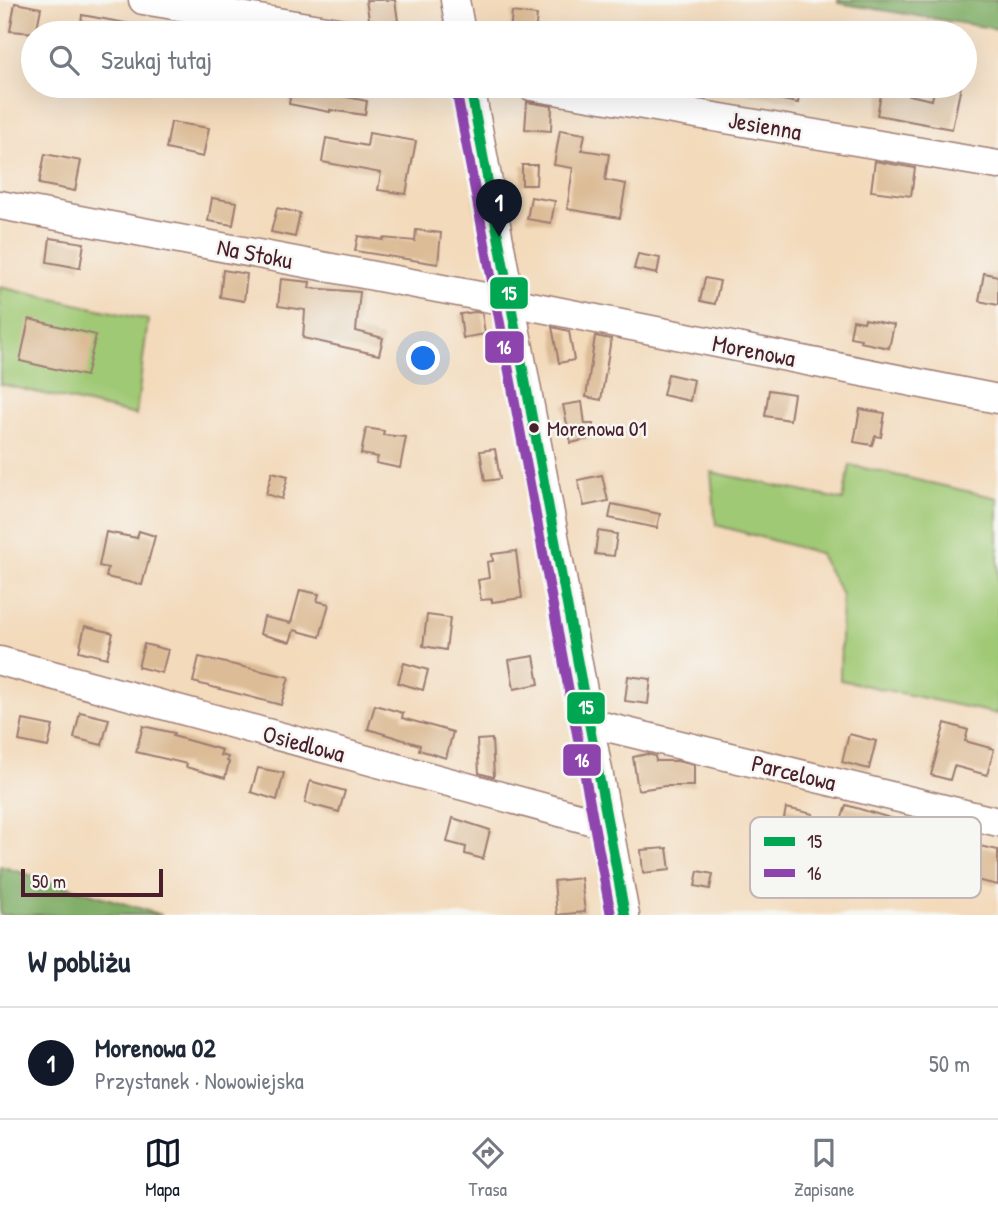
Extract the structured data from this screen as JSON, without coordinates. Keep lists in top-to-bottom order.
{
  "streets": {
    "street": [
      "Jesienna",
      "Na Stoku",
      "Morenowa",
      "Osiedlowa",
      "Parcelowa"
    ]
  },
  "crossings": [
    ["Na Stoku", "Morenowa"]
  ],
  "places": ["Morenowa 01"],
  "lines": ["transit line 15", "transit line 16"],
  "legend": ["15", "16"],
  "scale_bar": "50 m",
  "page": {
    "search": "Szukaj tutaj",
    "pins": "1",
    "scale": "50 m",
    "heading": "W pobliżu",
    "list": [
      {
        "mark": "1",
        "name": "Morenowa 02",
        "note": "Przystanek · Nowowiejska",
        "value": "50 m"
      }
    ],
    "nav": ["Mapa", "Trasa", "Zapisane"]
  }
}
